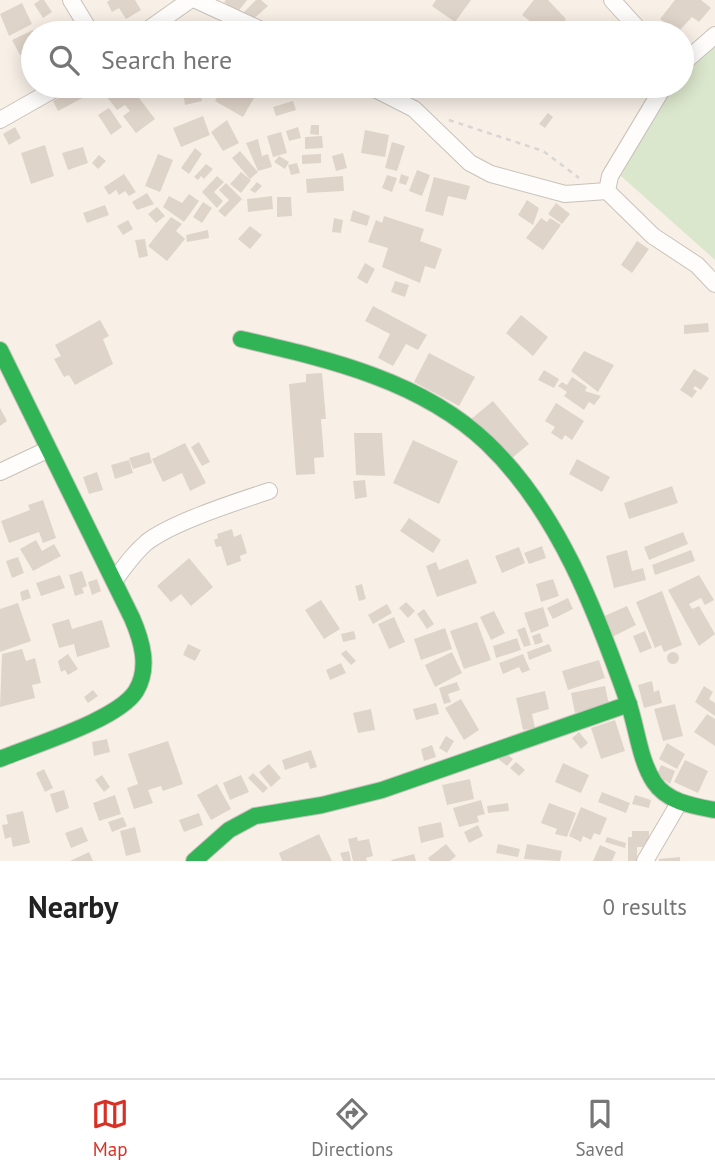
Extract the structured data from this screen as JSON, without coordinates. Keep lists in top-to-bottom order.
{
  "page": {
    "search": "Search here",
    "heading": ["Nearby", "0 results"],
    "nav": ["Map", "Directions", "Saved"]
  }
}
